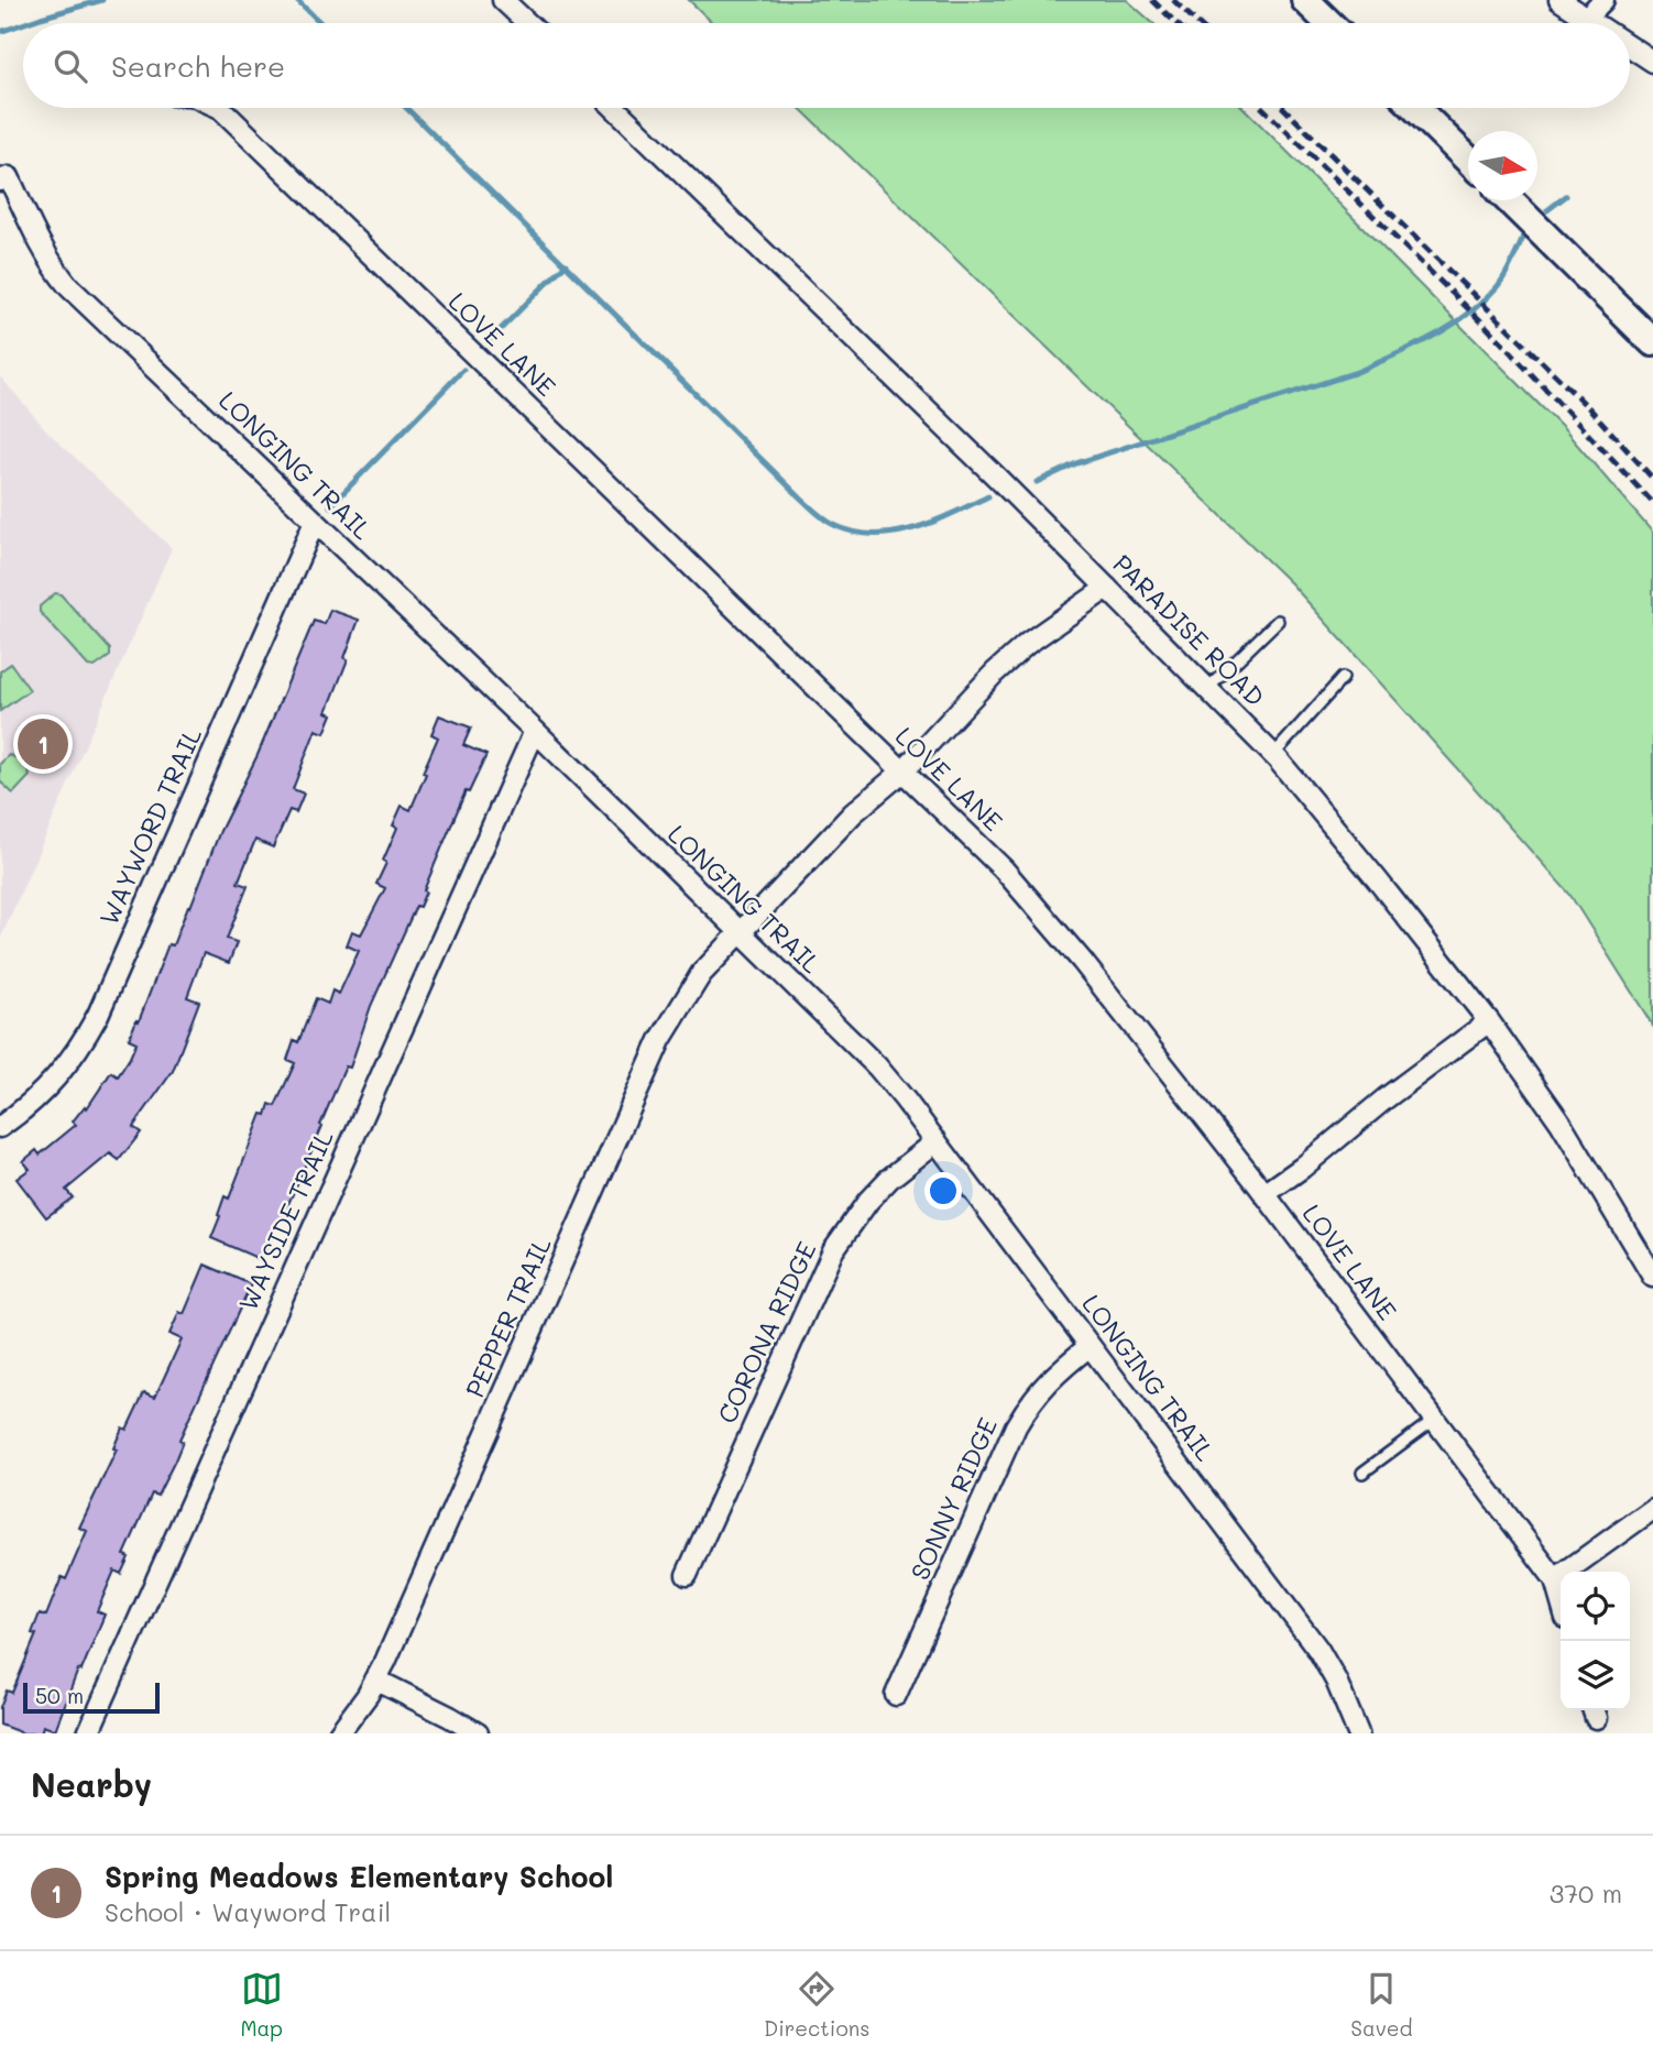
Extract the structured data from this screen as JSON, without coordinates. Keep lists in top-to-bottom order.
{
  "streets": {
    "street": [
      "LOVE LANE",
      "LONGING TRAIL",
      "PARADISE ROAD",
      "WAYWORD TRAIL",
      "WAYSIDE TRAIL",
      "PEPPER TRAIL",
      "CORONA RIDGE",
      "SONNY RIDGE"
    ]
  },
  "crossings": [
    ["LOVE LANE", "PEPPER TRAIL"],
    ["LONGING TRAIL", "WAYWORD TRAIL"],
    ["LONGING TRAIL", "WAYSIDE TRAIL"],
    ["LONGING TRAIL", "PEPPER TRAIL"],
    ["LONGING TRAIL", "CORONA RIDGE"],
    ["LONGING TRAIL", "SONNY RIDGE"],
    ["PARADISE ROAD", "PEPPER TRAIL"]
  ],
  "scale_bar": "50 m",
  "north": "right",
  "page": {
    "search": "Search here",
    "pins": "1",
    "scale": "50 m",
    "heading": "Nearby",
    "list": [
      {
        "mark": "1",
        "name": "Spring Meadows Elementary School",
        "note": "School · Wayword Trail",
        "value": "370 m"
      }
    ],
    "nav": ["Map", "Directions", "Saved"]
  }
}
